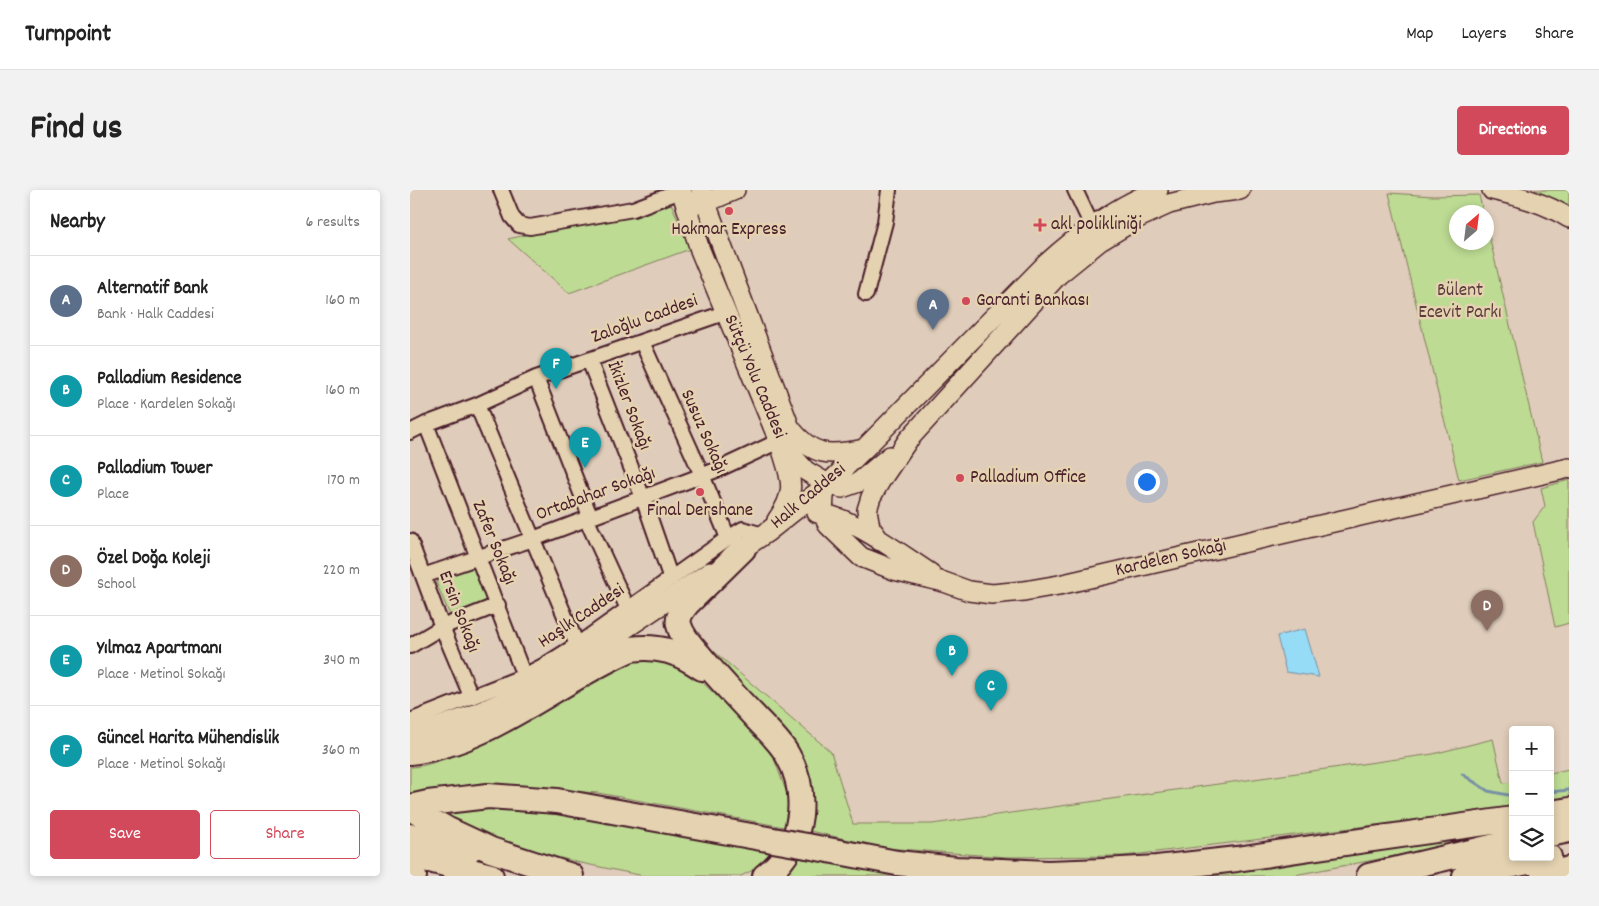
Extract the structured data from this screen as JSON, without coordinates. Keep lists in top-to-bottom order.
{
  "streets": {
    "main road": ["Sütçü Yolu Caddesi", "Halk Caddesi", "Kardelen Sokağı"],
    "street": [
      "Zaloğlu Caddesi",
      "İkizler Sokağı",
      "Susuz Sokağı",
      "Ortabahar Sokağı",
      "Zafer Sokağı",
      "Ersin Sokağı",
      "Haşlk Caddesi"
    ]
  },
  "crossings": [
    ["Zaloğlu Caddesi", "Sütçü Yolu Caddesi"],
    ["Zaloğlu Caddesi", "İkizler Sokağı"],
    ["Zaloğlu Caddesi", "Susuz Sokağı"],
    ["Zaloğlu Caddesi", "Zafer Sokağı"],
    ["Sütçü Yolu Caddesi", "Ortabahar Sokağı"],
    ["Sütçü Yolu Caddesi", "Halk Caddesi"],
    ["İkizler Sokağı", "Ortabahar Sokağı"],
    ["İkizler Sokağı", "Haşlk Caddesi"],
    ["Susuz Sokağı", "Ortabahar Sokağı"],
    ["Susuz Sokağı", "Halk Caddesi"],
    ["Susuz Sokağı", "Haşlk Caddesi"],
    ["Ortabahar Sokağı", "Zafer Sokağı"],
    ["Ortabahar Sokağı", "Ersin Sokağı"],
    ["Halk Caddesi", "Haşlk Caddesi"],
    ["Zafer Sokağı", "Haşlk Caddesi"],
    ["Ersin Sokağı", "Haşlk Caddesi"]
  ],
  "parks": ["Bülent Ecevit Parkı"],
  "places": {
    "other": [
      "Hakmar Express",
      "Garanti Bankası",
      "Palladium Office",
      "Final Dershane"
    ],
    "health": ["akl polikliniği"]
  },
  "north": "top right",
  "page": {
    "header": "Turnpoint",
    "nav": ["Map", "Layers", "Share"],
    "title": "Find us",
    "buttons": [
      "Directions",
      ["Save", "Share"]
    ],
    "heading": ["Nearby", "6 results"],
    "list": [
      {
        "mark": "A",
        "name": "Alternatif Bank",
        "note": "Bank · Halk Caddesi",
        "value": "160 m"
      },
      {
        "mark": "B",
        "name": "Palladium Residence",
        "note": "Place · Kardelen Sokağı",
        "value": "160 m"
      },
      {
        "mark": "C",
        "name": "Palladium Tower",
        "note": "Place",
        "value": "170 m"
      },
      {
        "mark": "D",
        "name": "Özel Doğa Koleji",
        "note": "School",
        "value": "220 m"
      },
      {
        "mark": "E",
        "name": "Yılmaz Apartmanı",
        "note": "Place · Metinol Sokağı",
        "value": "340 m"
      },
      {
        "mark": "F",
        "name": "Güncel Harita Mühendislik",
        "note": "Place · Metinol Sokağı",
        "value": "360 m"
      }
    ],
    "pins": [
      "A",
      "F",
      "E",
      "D",
      "B",
      "C"
    ],
    "map_buttons": ["+", "−"]
  }
}
